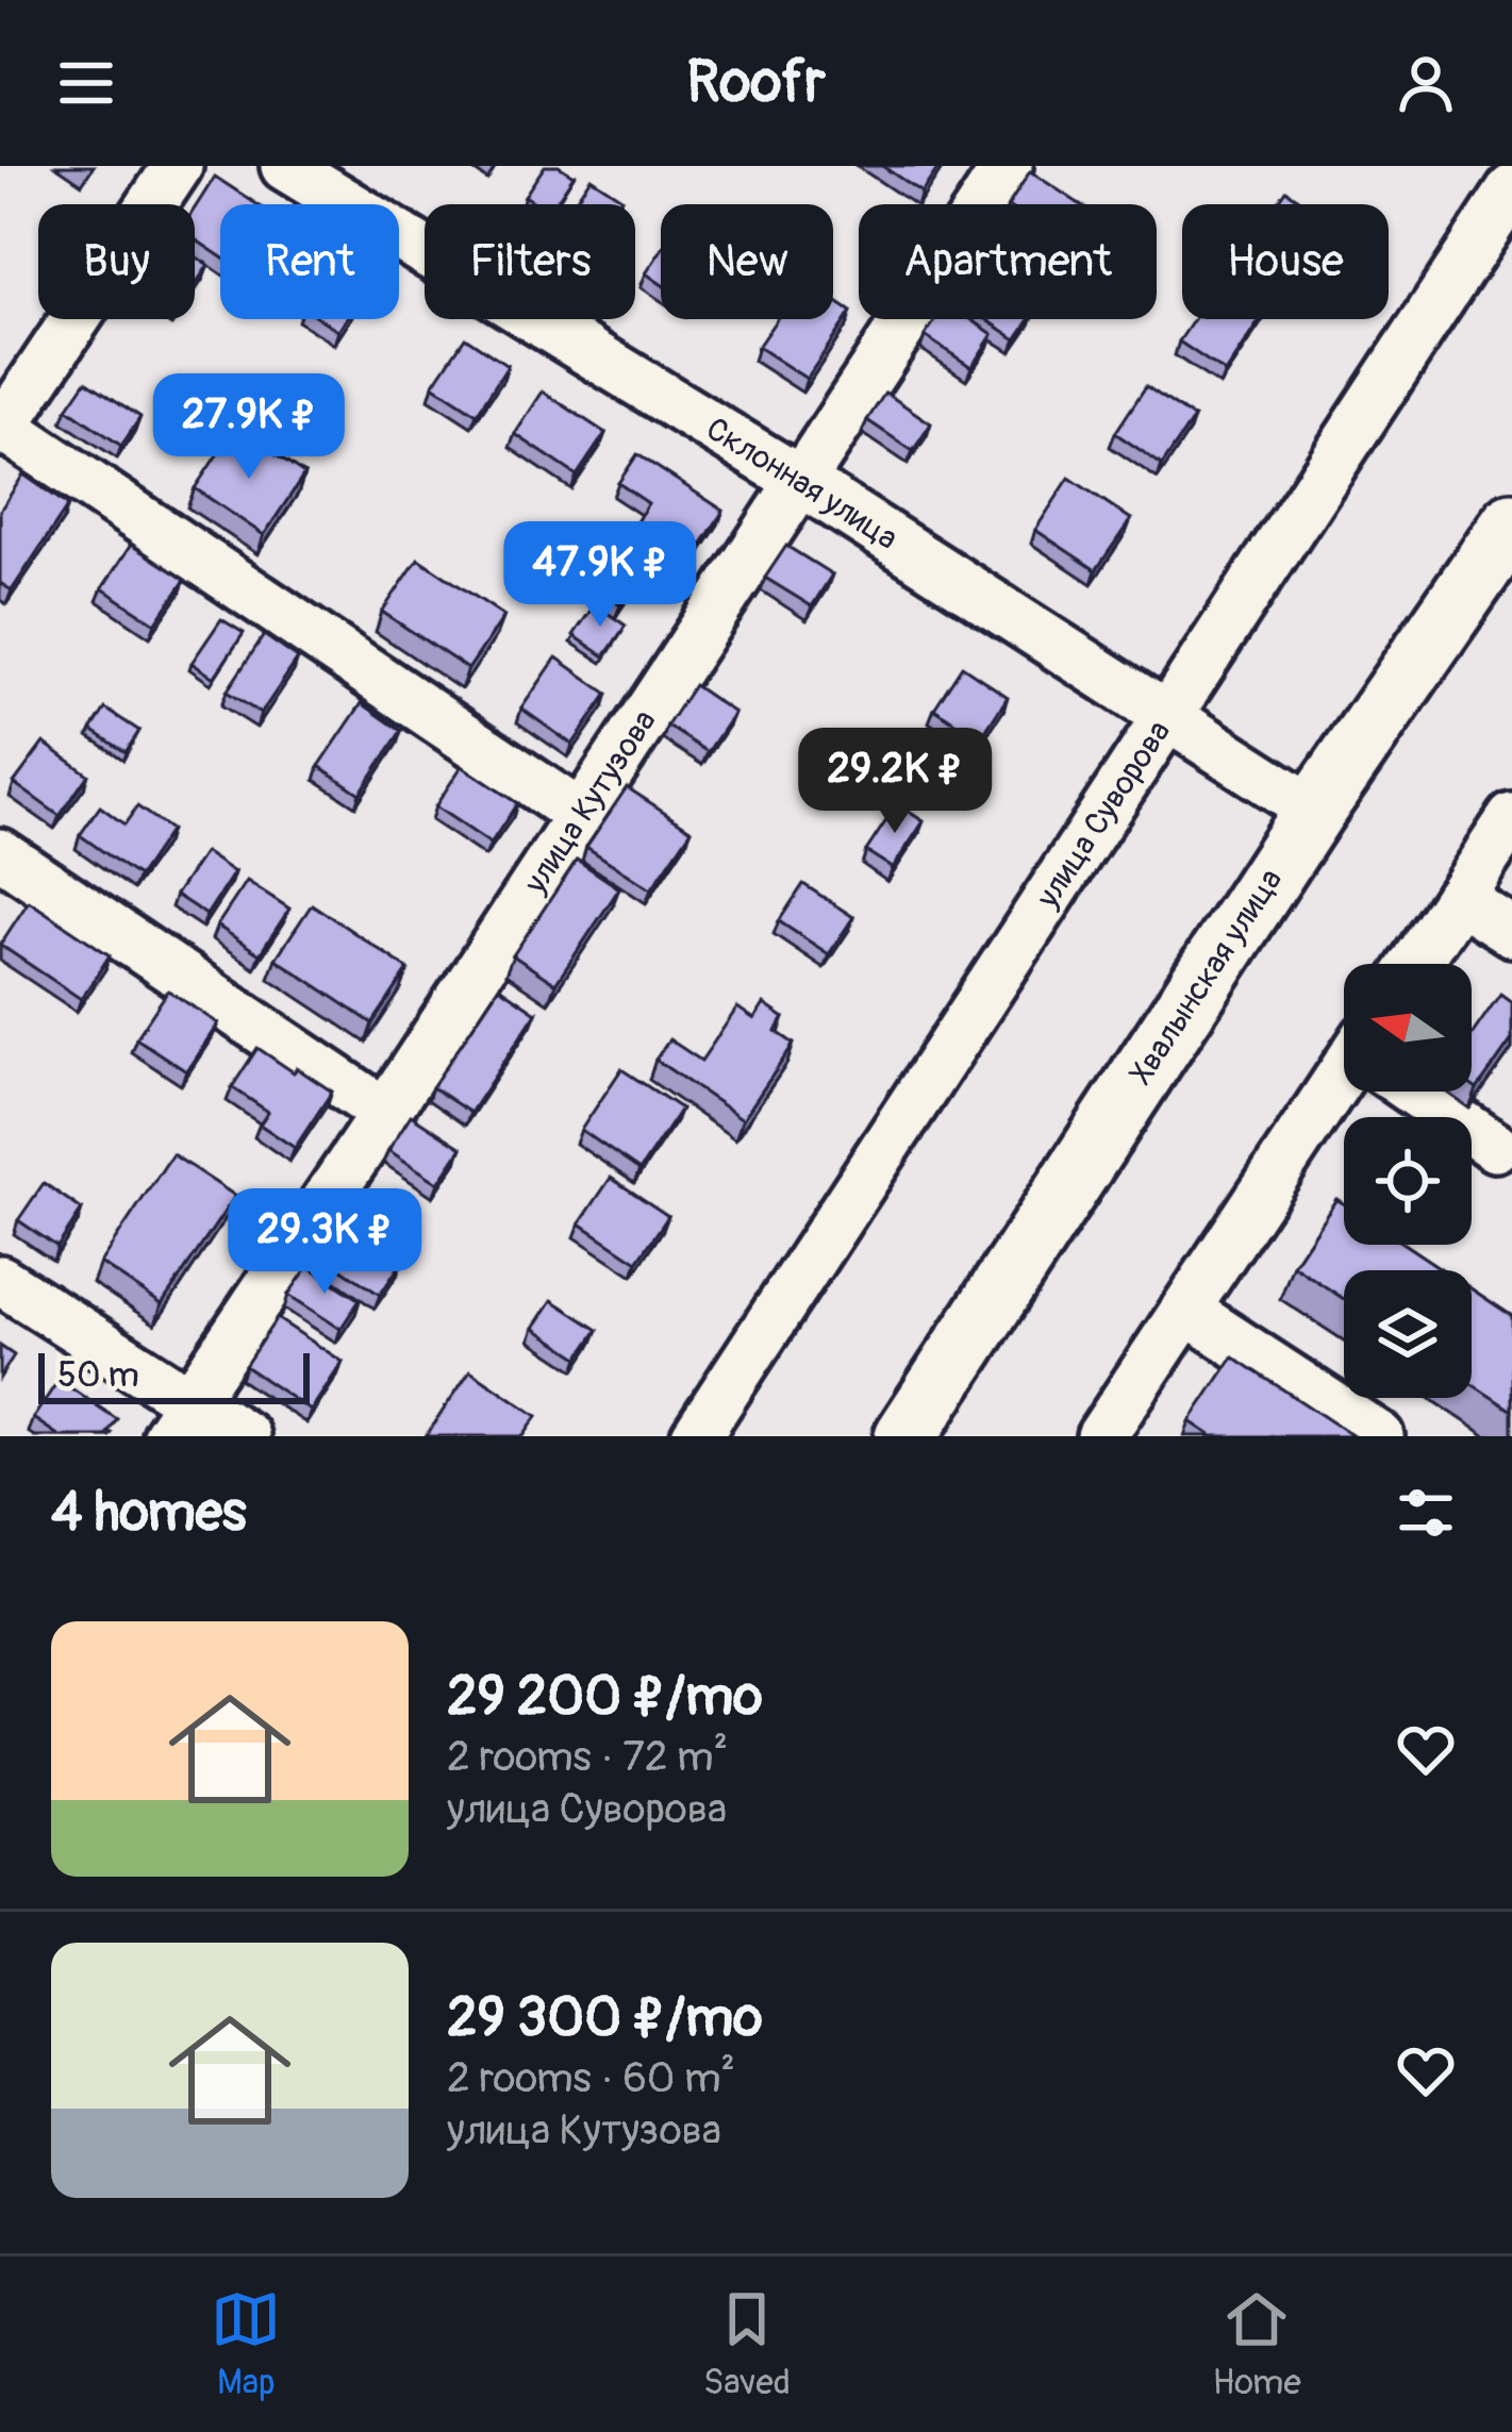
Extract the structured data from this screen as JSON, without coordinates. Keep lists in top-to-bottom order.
{
  "streets": {
    "main road": ["Хвалынская улица"],
    "street": ["Склонная улица", "улица Кутузова", "улица Суворова"]
  },
  "crossings": [
    ["Склонная улица", "улица Кутузова"],
    ["Склонная улица", "улица Суворова"],
    ["Склонная улица", "Хвалынская улица"]
  ],
  "scale_bar": "50 m",
  "north": "left",
  "page": {
    "header": "Roofr",
    "chip": [
      "Buy",
      "Rent",
      "Filters",
      "New",
      "Apartment",
      "House"
    ],
    "price": [
      "27.9K ₽",
      "47.9K ₽",
      "29.2K ₽",
      "29.3K ₽"
    ],
    "scale": "50 m",
    "heading": "4 homes",
    "list": [
      {
        "name": "29 200 ₽/mo",
        "note": "2 rooms · 72 m² · улица Суворова"
      },
      {
        "name": "29 300 ₽/mo",
        "note": "2 rooms · 60 m² · улица Кутузова"
      }
    ],
    "tabs": ["Map", "Saved", "Home"]
  }
}
